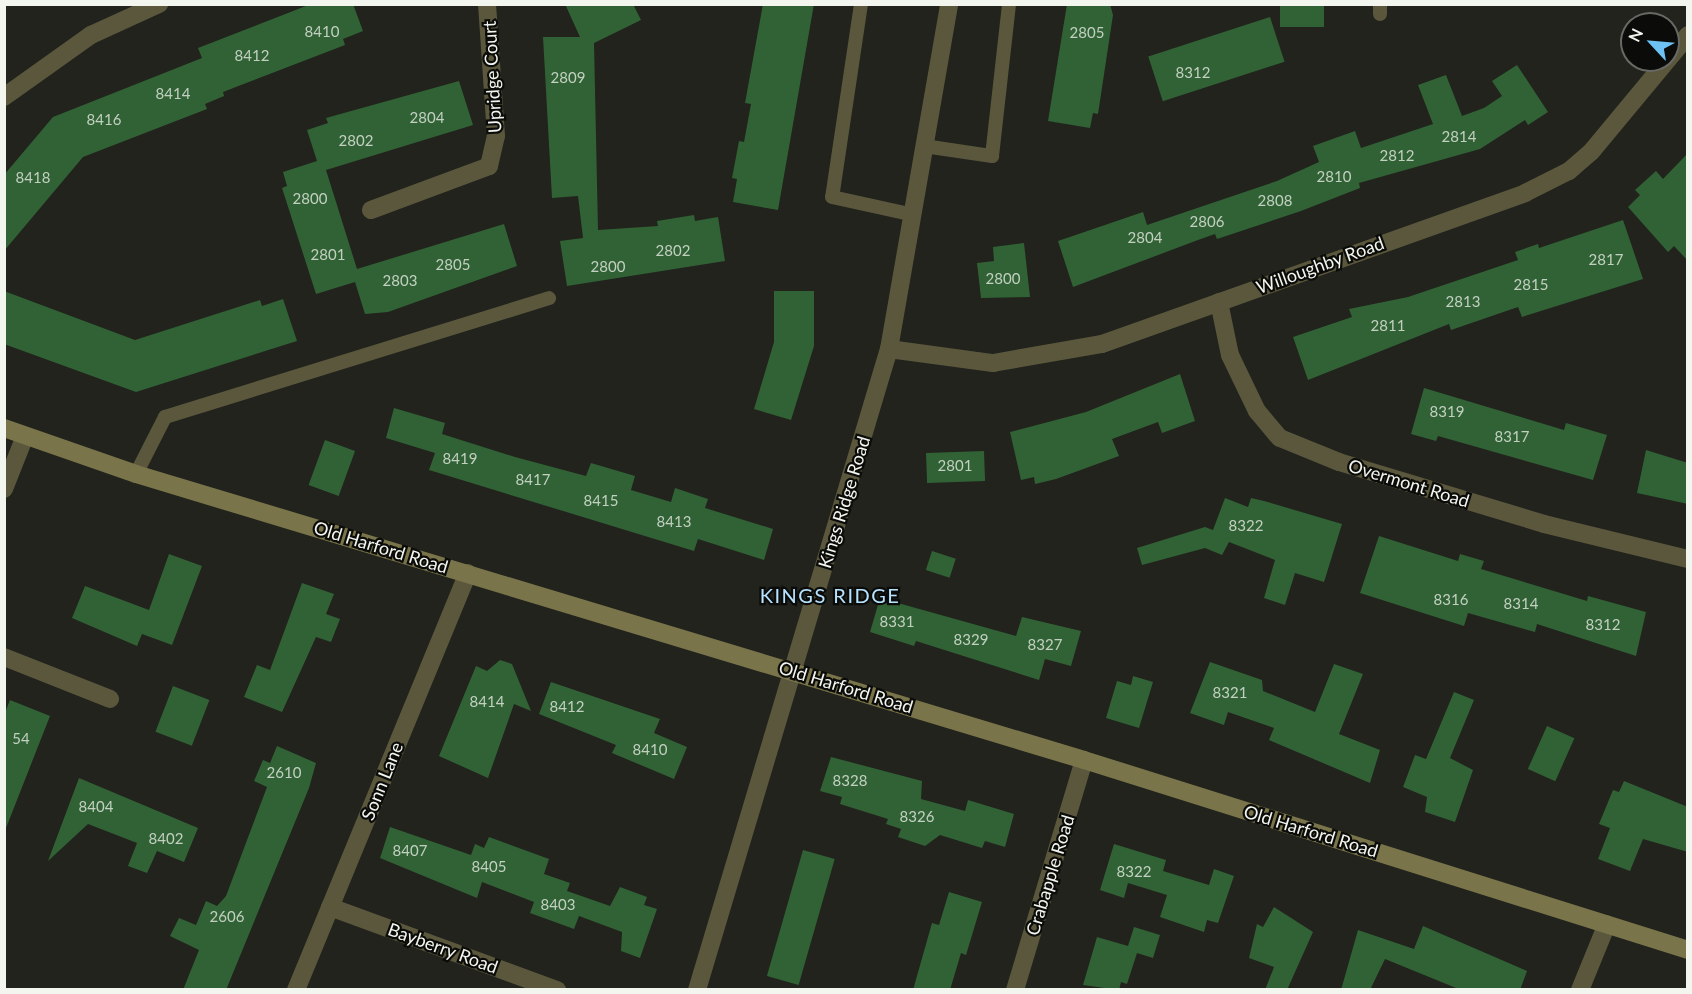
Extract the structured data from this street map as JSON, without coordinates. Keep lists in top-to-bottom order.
{
  "streets": {
    "street": [
      "Upridge Court",
      "Willoughby Road",
      "Overmont Road",
      "Kings Ridge Road",
      "Old Harford Road",
      "Sonn Lane",
      "Crabapple Road",
      "Bayberry Road"
    ]
  },
  "crossings": [
    ["Willoughby Road", "Overmont Road"],
    ["Willoughby Road", "Kings Ridge Road"],
    ["Kings Ridge Road", "Old Harford Road"],
    ["Old Harford Road", "Sonn Lane"],
    ["Old Harford Road", "Crabapple Road"],
    ["Sonn Lane", "Bayberry Road"]
  ],
  "districts": ["KINGS RIDGE"],
  "house_numbers": [
    "8410",
    "2805",
    "8412",
    "8312",
    "2809",
    "8414",
    "2804",
    "8416",
    "2814",
    "2802",
    "2812",
    "2810",
    "8418",
    "2800",
    "2808",
    "2806",
    "2804",
    "2802",
    "2801",
    "2817",
    "2805",
    "2800",
    "2800",
    "2803",
    "2815",
    "2813",
    "2811",
    "8319",
    "8317",
    "8419",
    "2801",
    "8417",
    "8415",
    "8413",
    "8322",
    "8316",
    "8314",
    "8331",
    "8312",
    "8329",
    "8327",
    "8321",
    "8414",
    "8412",
    "54",
    "8410",
    "2610",
    "8328",
    "8404",
    "8326",
    "8402",
    "8407",
    "8405",
    "8322",
    "8403",
    "2606"
  ],
  "north": "top left"
}
